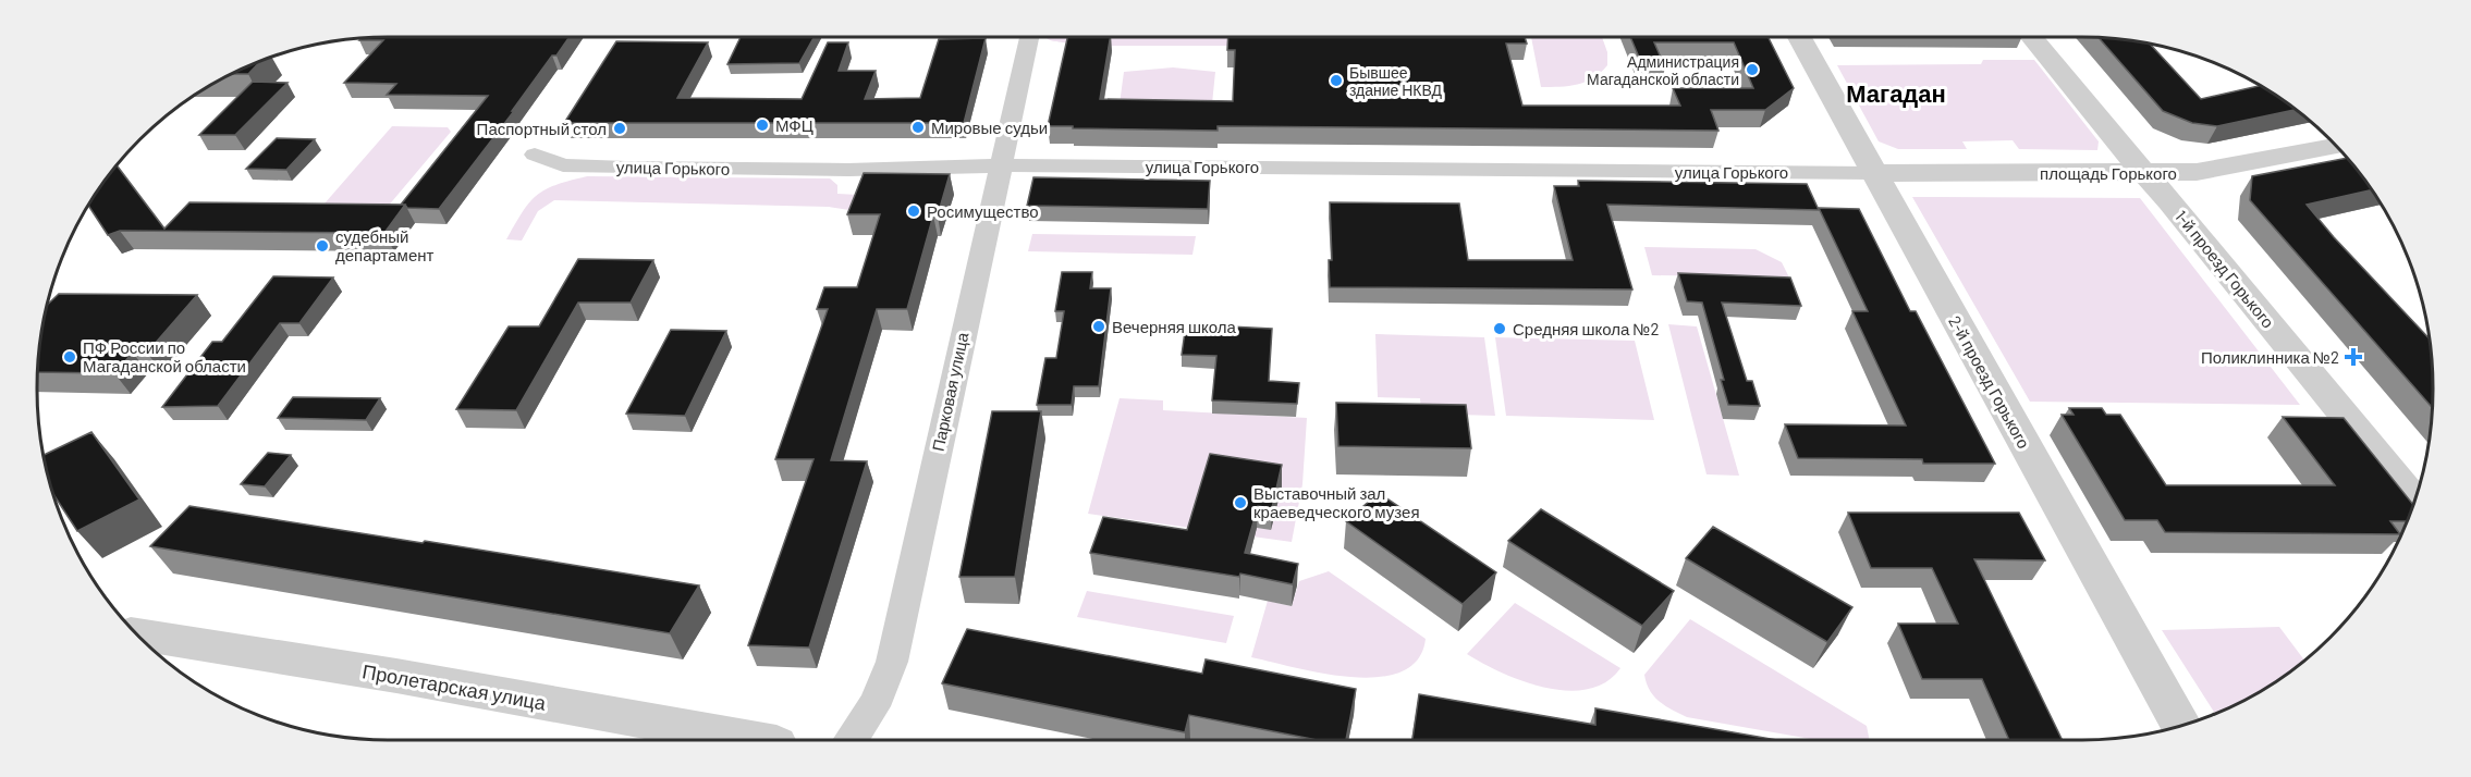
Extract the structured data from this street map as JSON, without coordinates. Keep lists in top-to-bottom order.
{
  "streets": {
    "street": [
      "улица Горького",
      "площадь Горького",
      "1-й проезд Горького",
      "2-й проезд Горького",
      "Парковая улица",
      "Пролетарская улица"
    ]
  },
  "crossings": [
    ["улица Горького", "площадь Горького"],
    ["улица Горького", "2-й проезд Горького"],
    ["улица Горького", "Парковая улица"],
    ["площадь Горького", "1-й проезд Горького"],
    ["площадь Горького", "2-й проезд Горького"]
  ],
  "districts": ["Магадан"],
  "places": {
    "other": [
      "Администрация Магаданской области",
      "Бывшее здание НКВД",
      "МФЦ",
      "Мировые судьи",
      "Паспортный стол",
      "Росимущество",
      "судебный департамент",
      "Вечерняя школа",
      "Средняя школа №2",
      "ПФ России по Магаданской области",
      "Выставочный зал краеведческого музея"
    ],
    "health": ["Поликлинника №2"]
  }
}
